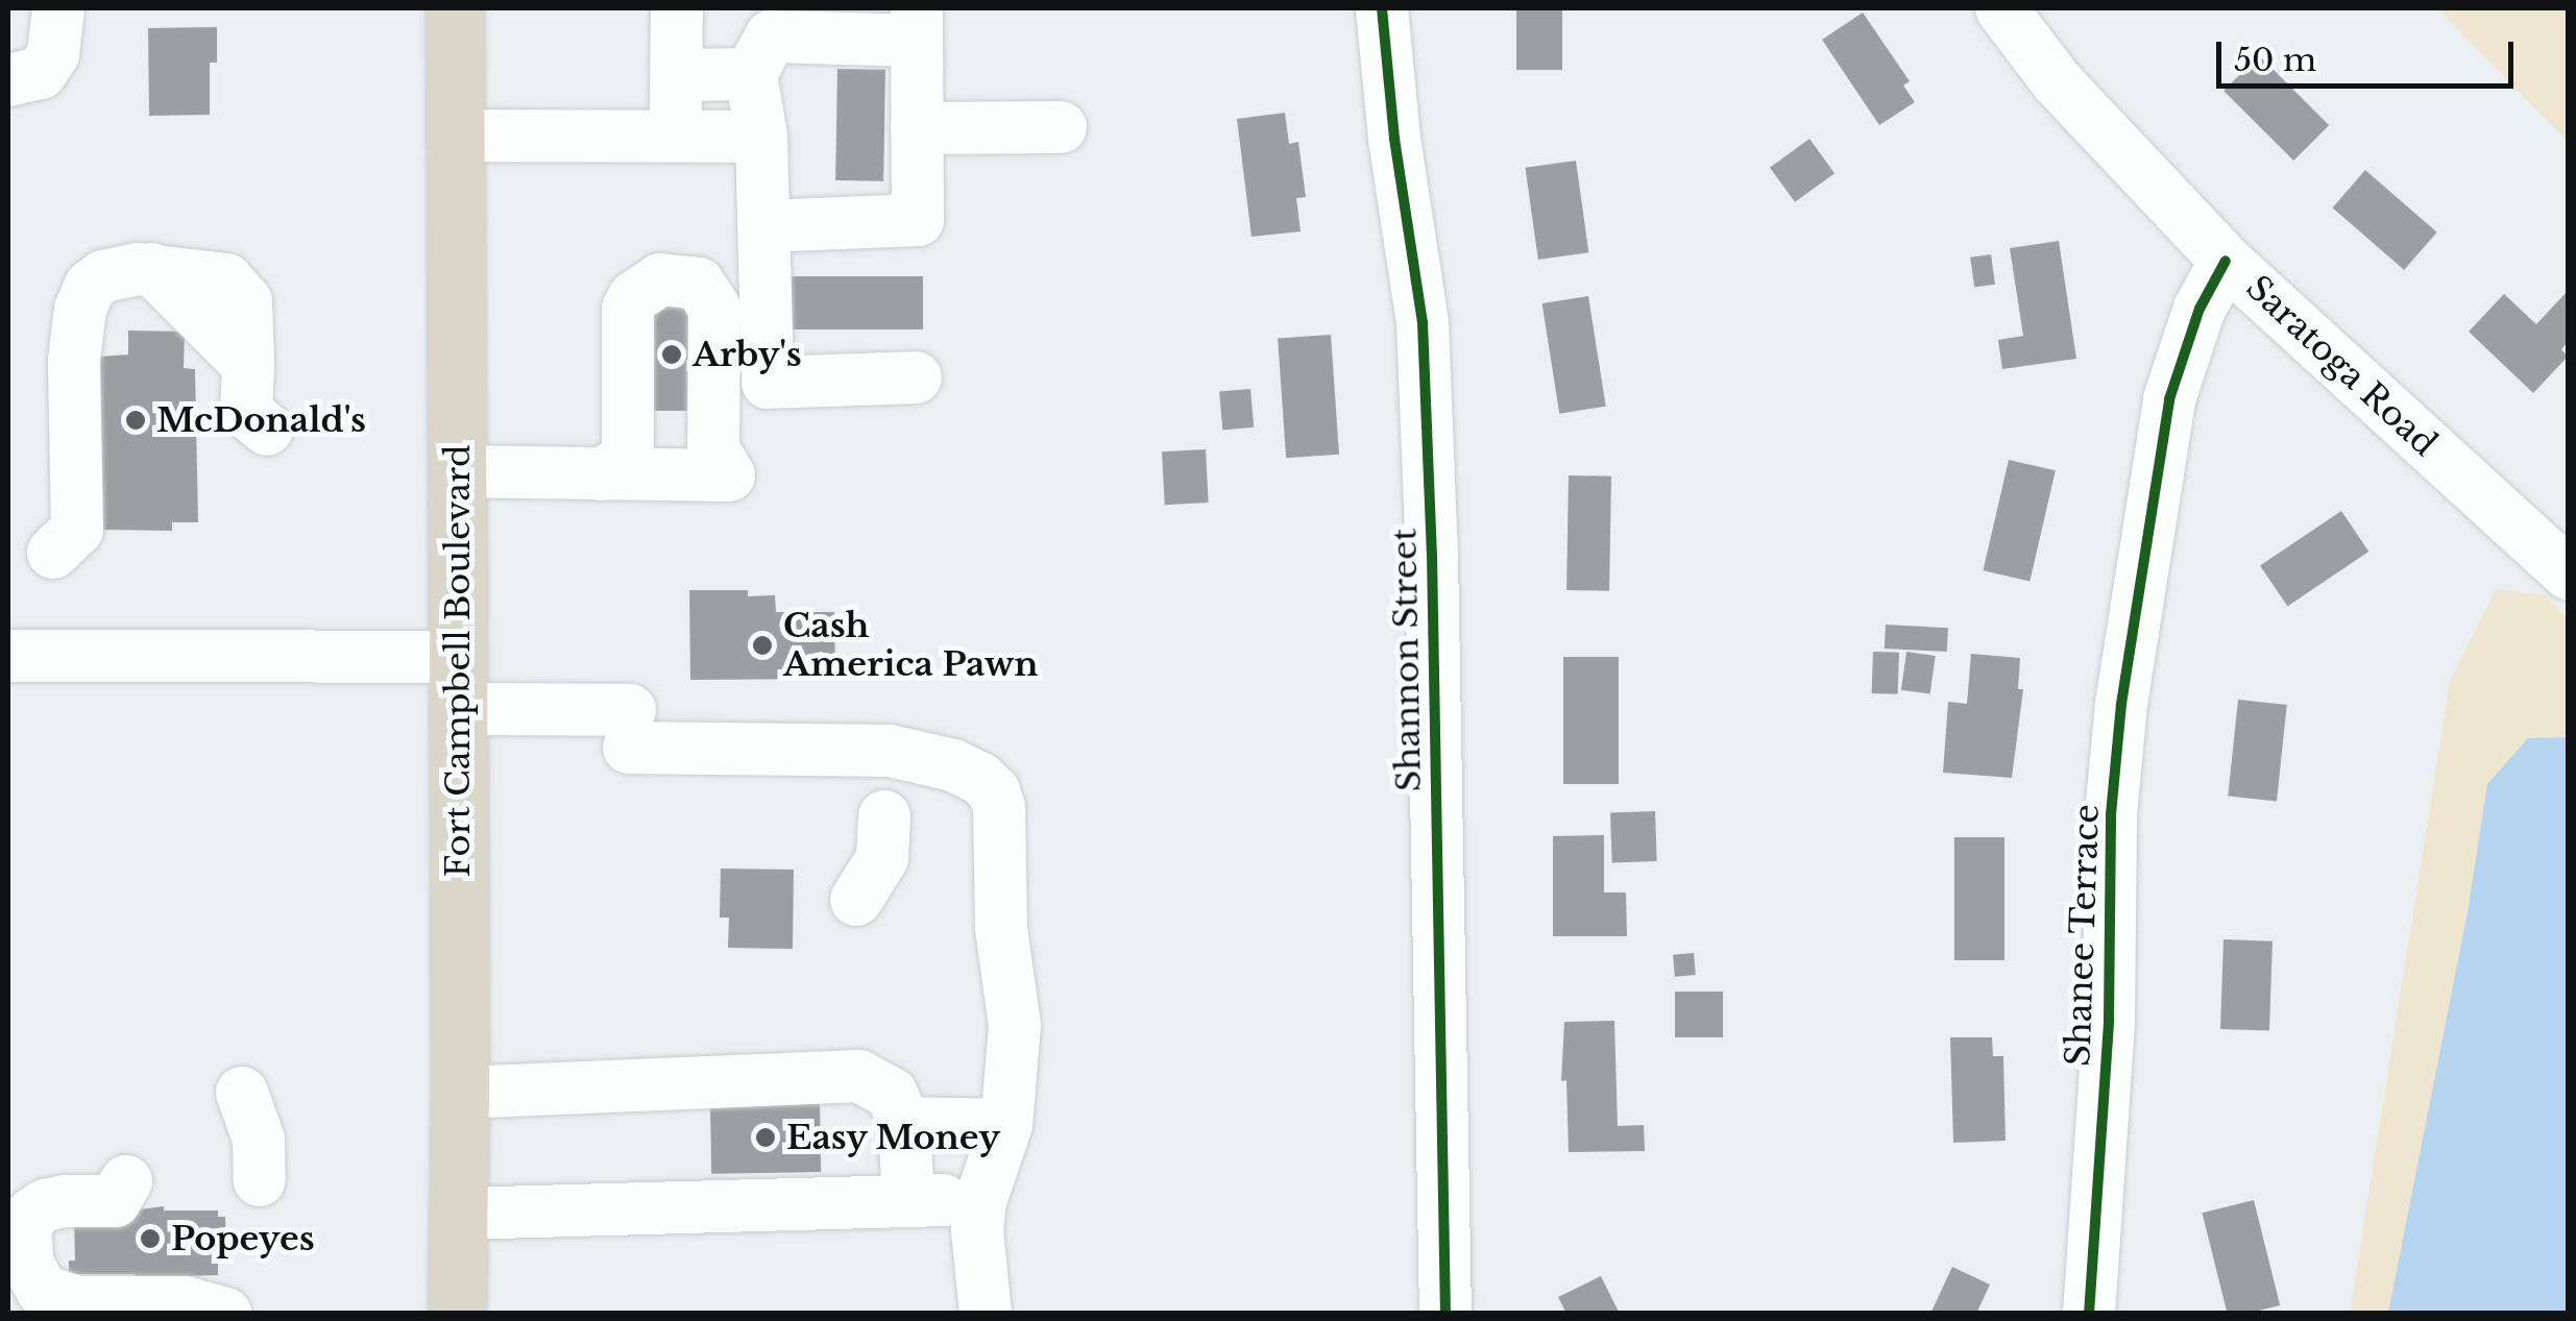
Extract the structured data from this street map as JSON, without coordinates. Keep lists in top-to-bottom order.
{
  "streets": {
    "highway": ["Fort Campbell Boulevard"],
    "street": ["Saratoga Road", "Shannon Street", "Shanee Terrace"]
  },
  "crossings": [
    ["Saratoga Road", "Shanee Terrace"]
  ],
  "places": [
    "Arby's",
    "McDonald's",
    "Cash America Pawn",
    "Easy Money",
    "Popeyes"
  ],
  "scale_bar": "50 m"
}
